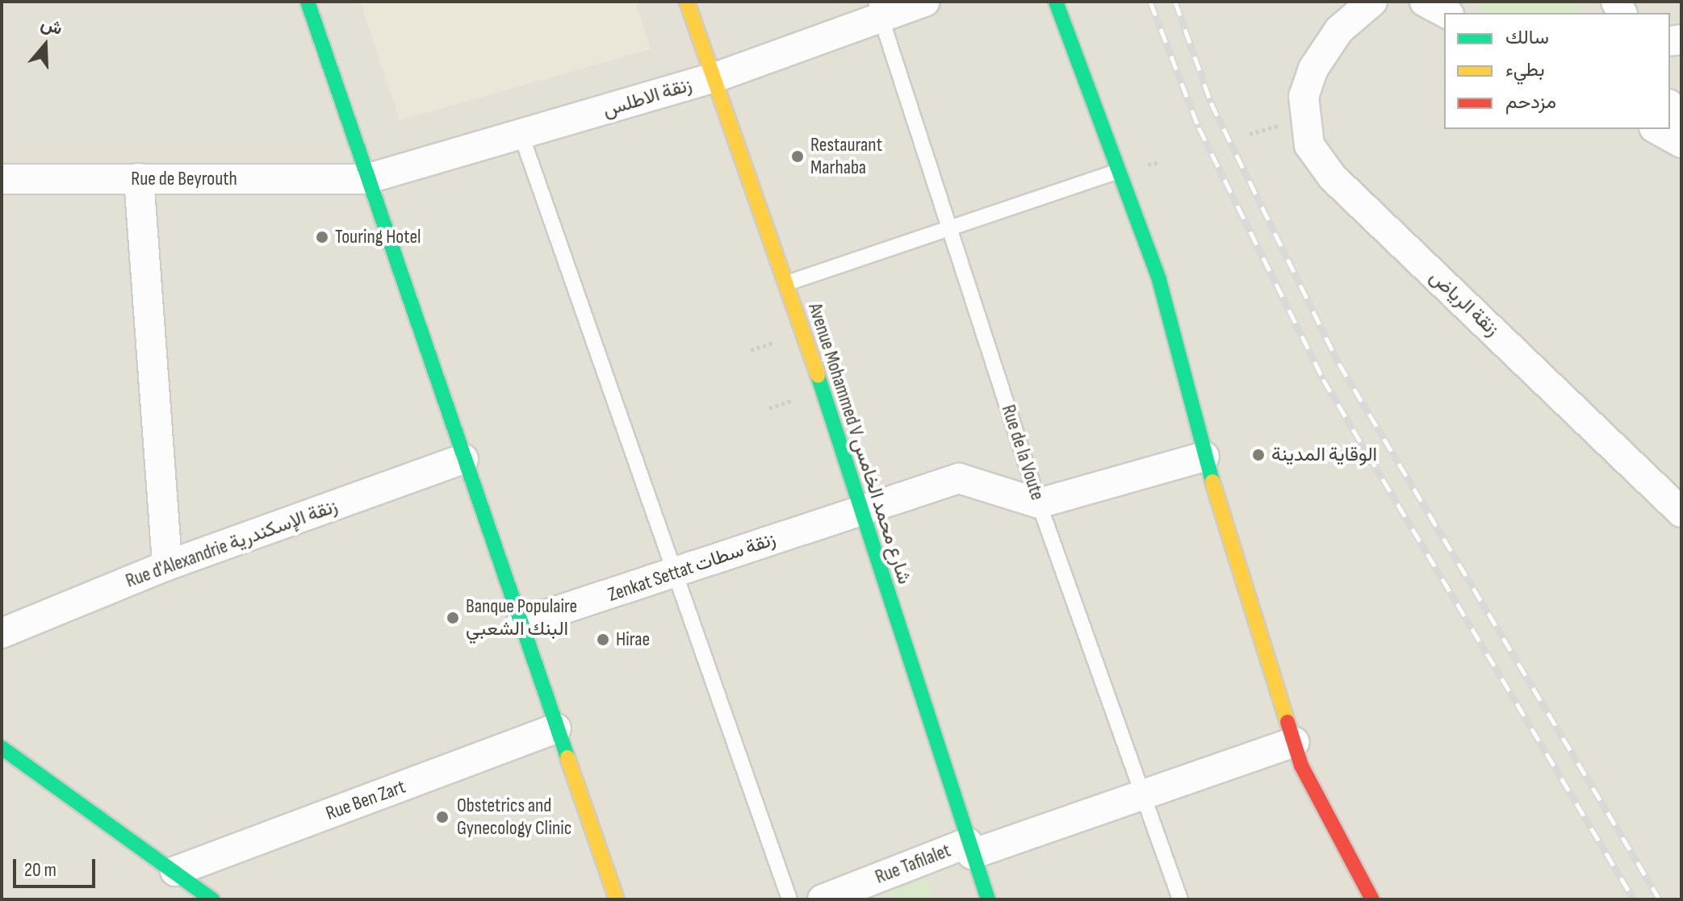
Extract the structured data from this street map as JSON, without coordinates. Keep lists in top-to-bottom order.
{
  "streets": {
    "main road": ["Avenue Mohammed V شارع محمد الخامس"],
    "street": [
      "زنقة الاطلس",
      "Rue de Beyrouth",
      "زنقة الرياض",
      "Rue d'Alexandrie زنقة الإسكندرية",
      "Zenkat Settat زنقة سطات",
      "Rue Ben Zart",
      "Rue Tafilalet"
    ],
    "lane": ["Rue de la Voute"]
  },
  "crossings": [
    ["زنقة الاطلس", "Rue de Beyrouth"],
    ["زنقة الاطلس", "Avenue Mohammed V شارع محمد الخامس"],
    ["زنقة الاطلس", "Rue de la Voute"],
    ["Avenue Mohammed V شارع محمد الخامس", "Zenkat Settat زنقة سطات"],
    ["Avenue Mohammed V شارع محمد الخامس", "Rue Tafilalet"],
    ["Rue de la Voute", "Zenkat Settat زنقة سطات"],
    ["Rue de la Voute", "Rue Tafilalet"]
  ],
  "places": [
    "Restaurant Marhaba",
    "Touring Hotel",
    "الوقاية المدينة",
    "Banque Populaire البنك الشعبي",
    "Hirae",
    "Obstetrics and Gynecology Clinic"
  ],
  "legend": ["سالك", "بطيء", "مزدحم"],
  "scale_bar": "20 m",
  "north": "top"
}
